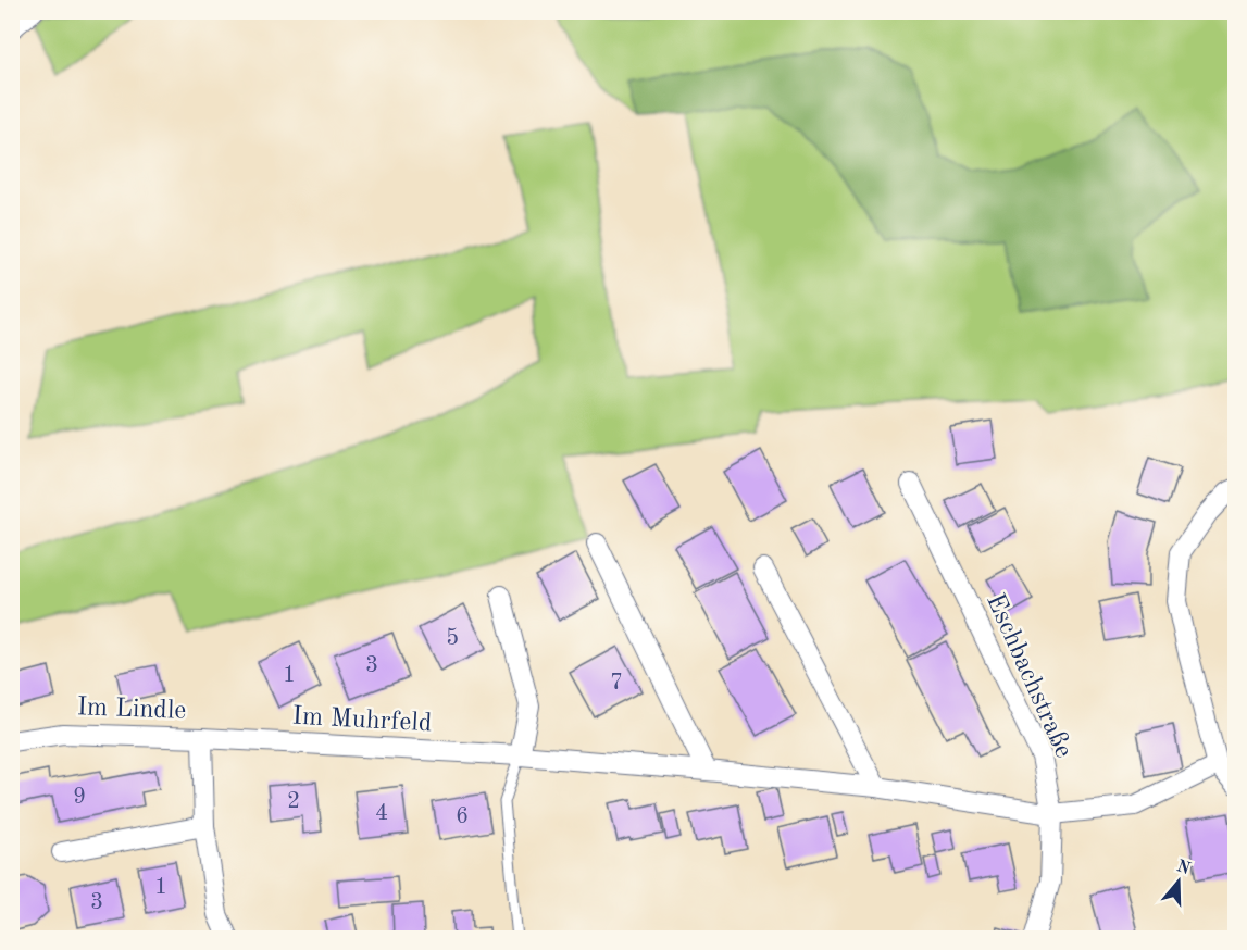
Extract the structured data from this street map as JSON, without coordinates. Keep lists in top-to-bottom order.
{
  "streets": {
    "street": ["Eschbachstraße", "Im Lindle", "Im Muhrfeld"]
  },
  "crossings": [
    ["Eschbachstraße", "Im Muhrfeld"],
    ["Im Lindle", "Im Muhrfeld"]
  ],
  "house_numbers": [
    "5",
    "3",
    "1",
    "7",
    "9",
    "2",
    "4",
    "6",
    "1",
    "3"
  ],
  "north": "top"
}
